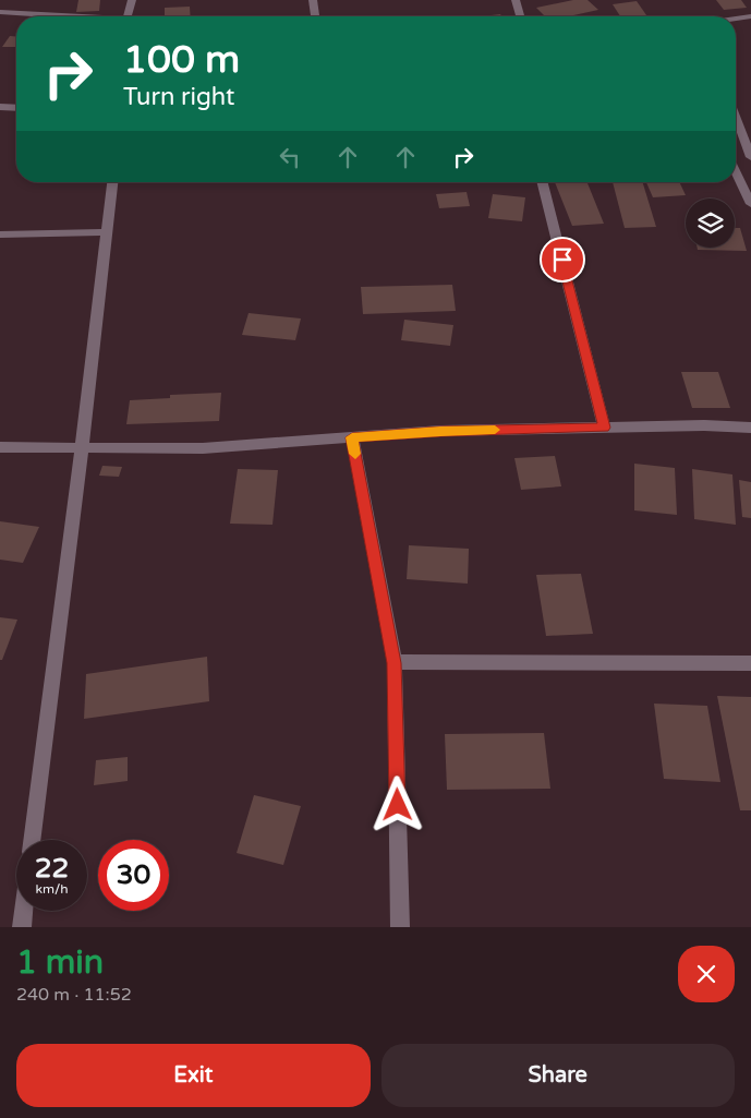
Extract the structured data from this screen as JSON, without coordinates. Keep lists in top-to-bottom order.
{
  "page": {
    "turn": ["100 m", "Turn right"],
    "speed": "22 km/h",
    "limit": "30",
    "heading": ["1 min", "240 m · 11:52"],
    "buttons": ["Exit", "Share"]
  }
}
